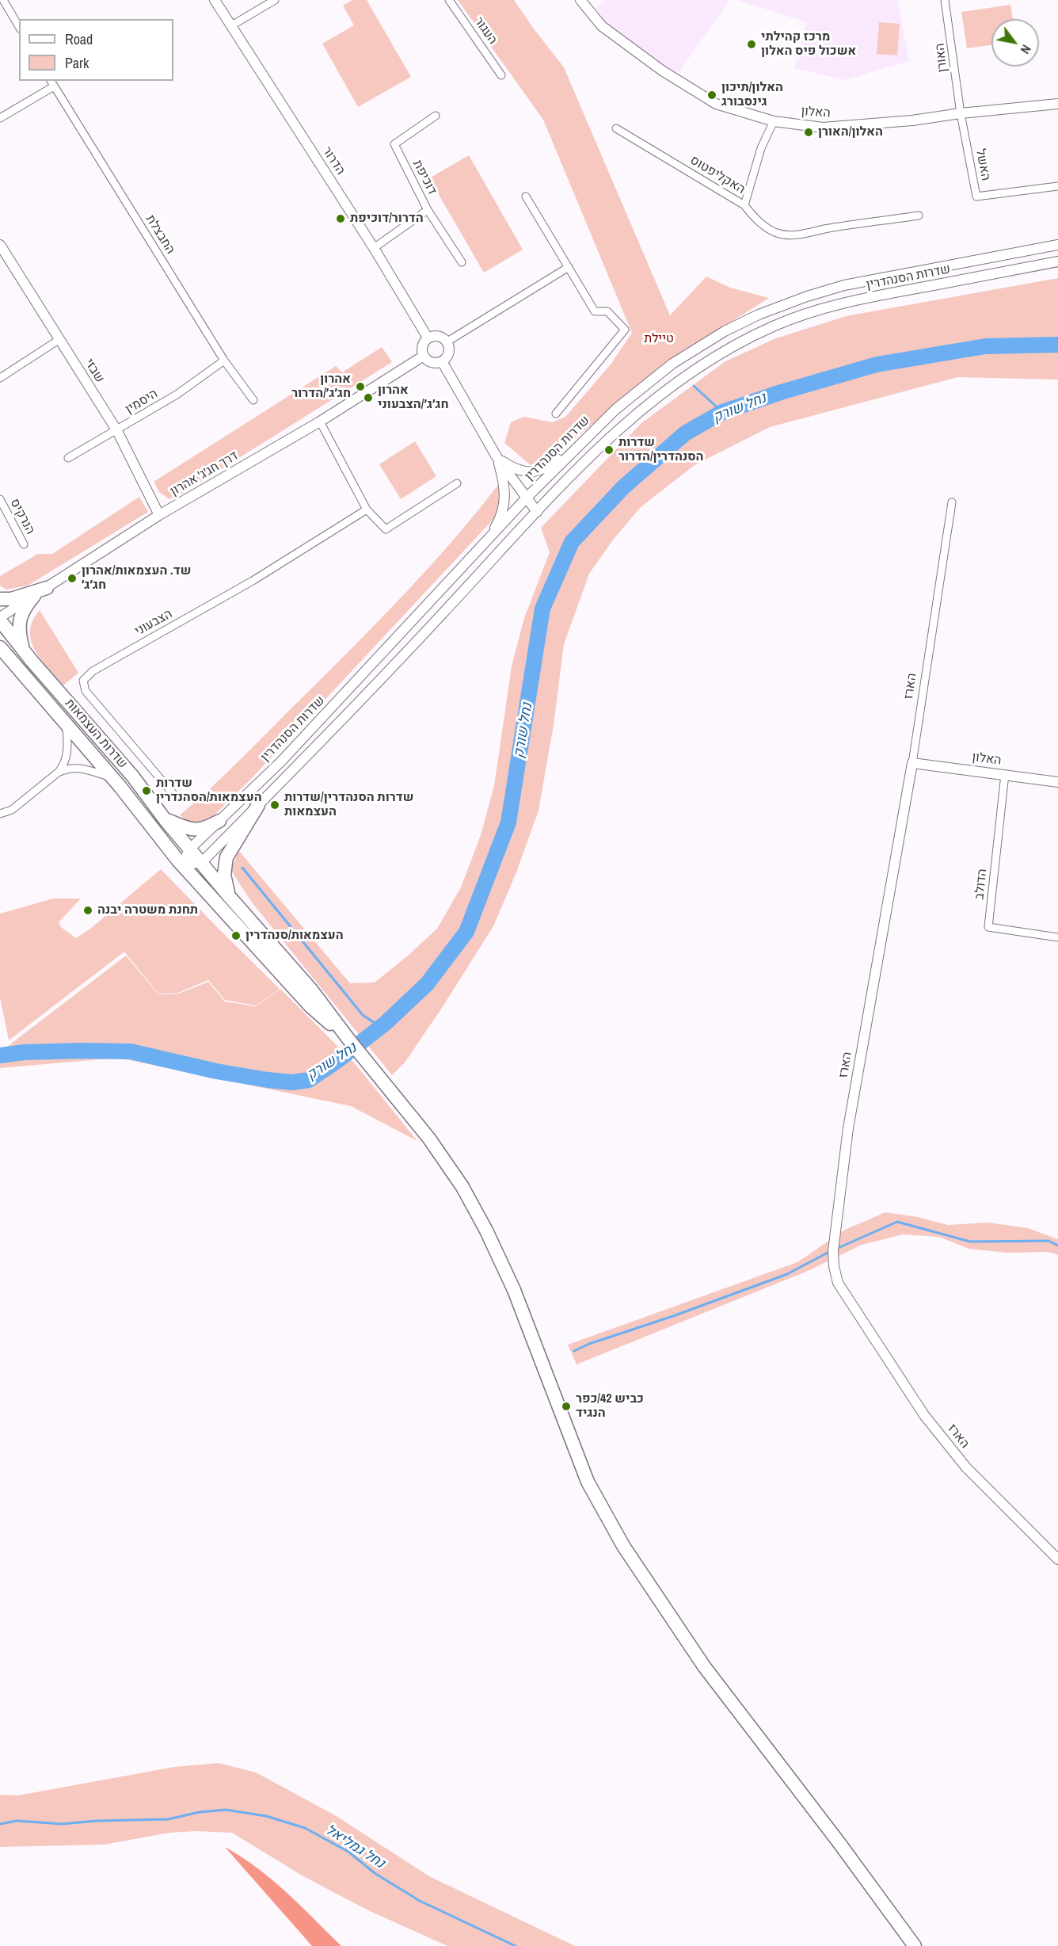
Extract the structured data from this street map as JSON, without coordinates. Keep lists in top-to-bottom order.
{
  "streets": {
    "highway": ["שדרות העצמאות"],
    "street": [
      "העגור",
      "האורן",
      "האלון",
      "הדרור",
      "האשל",
      "האקליפטוס",
      "דוכיפת",
      "החבצלת",
      "שדרות הסנהדרין",
      "שבזי",
      "היסמין",
      "דרך חג'ג' אהרון",
      "הנרקיס",
      "הצבעוני",
      "הארז",
      "הדולב"
    ]
  },
  "crossings": [
    ["האורן", "האלון"],
    ["האורן", "האשל"],
    ["האלון", "האשל"],
    ["האלון", "הארז"],
    ["האלון", "הדולב"],
    ["הדרור", "דרך חג'ג' אהרון"],
    ["החבצלת", "היסמין"],
    ["שדרות הסנהדרין", "שדרות העצמאות"],
    ["שבזי", "היסמין"],
    ["שבזי", "דרך חג'ג' אהרון"],
    ["דרך חג'ג' אהרון", "שדרות העצמאות"]
  ],
  "water": ["נחל שורק", "נחל גמליאל"],
  "parks": ["טיילת"],
  "places": [
    "מרכז קהילתי אשכול פיס האלון",
    "האלון/תיכון גינסבורג",
    "האלון/האורן",
    "הדרור/דוכיפת",
    "אהרון חג׳ג׳/הדרור",
    "אהרון חג׳ג׳/הצבעוני",
    "שדרות הסנהדרין/הדרור",
    "שד. העצמאות/אהרון חג׳ג׳",
    "שדרות העצמאות/הסהנדרין",
    "שדרות הסנהדרין/שדרות העצמאות",
    "תחנת משטרה יבנה",
    "העצמאות/סנהדרין",
    "כביש 42/כפר הנגיד"
  ],
  "legend": ["Road", "Park"],
  "north": "bottom right"
}
